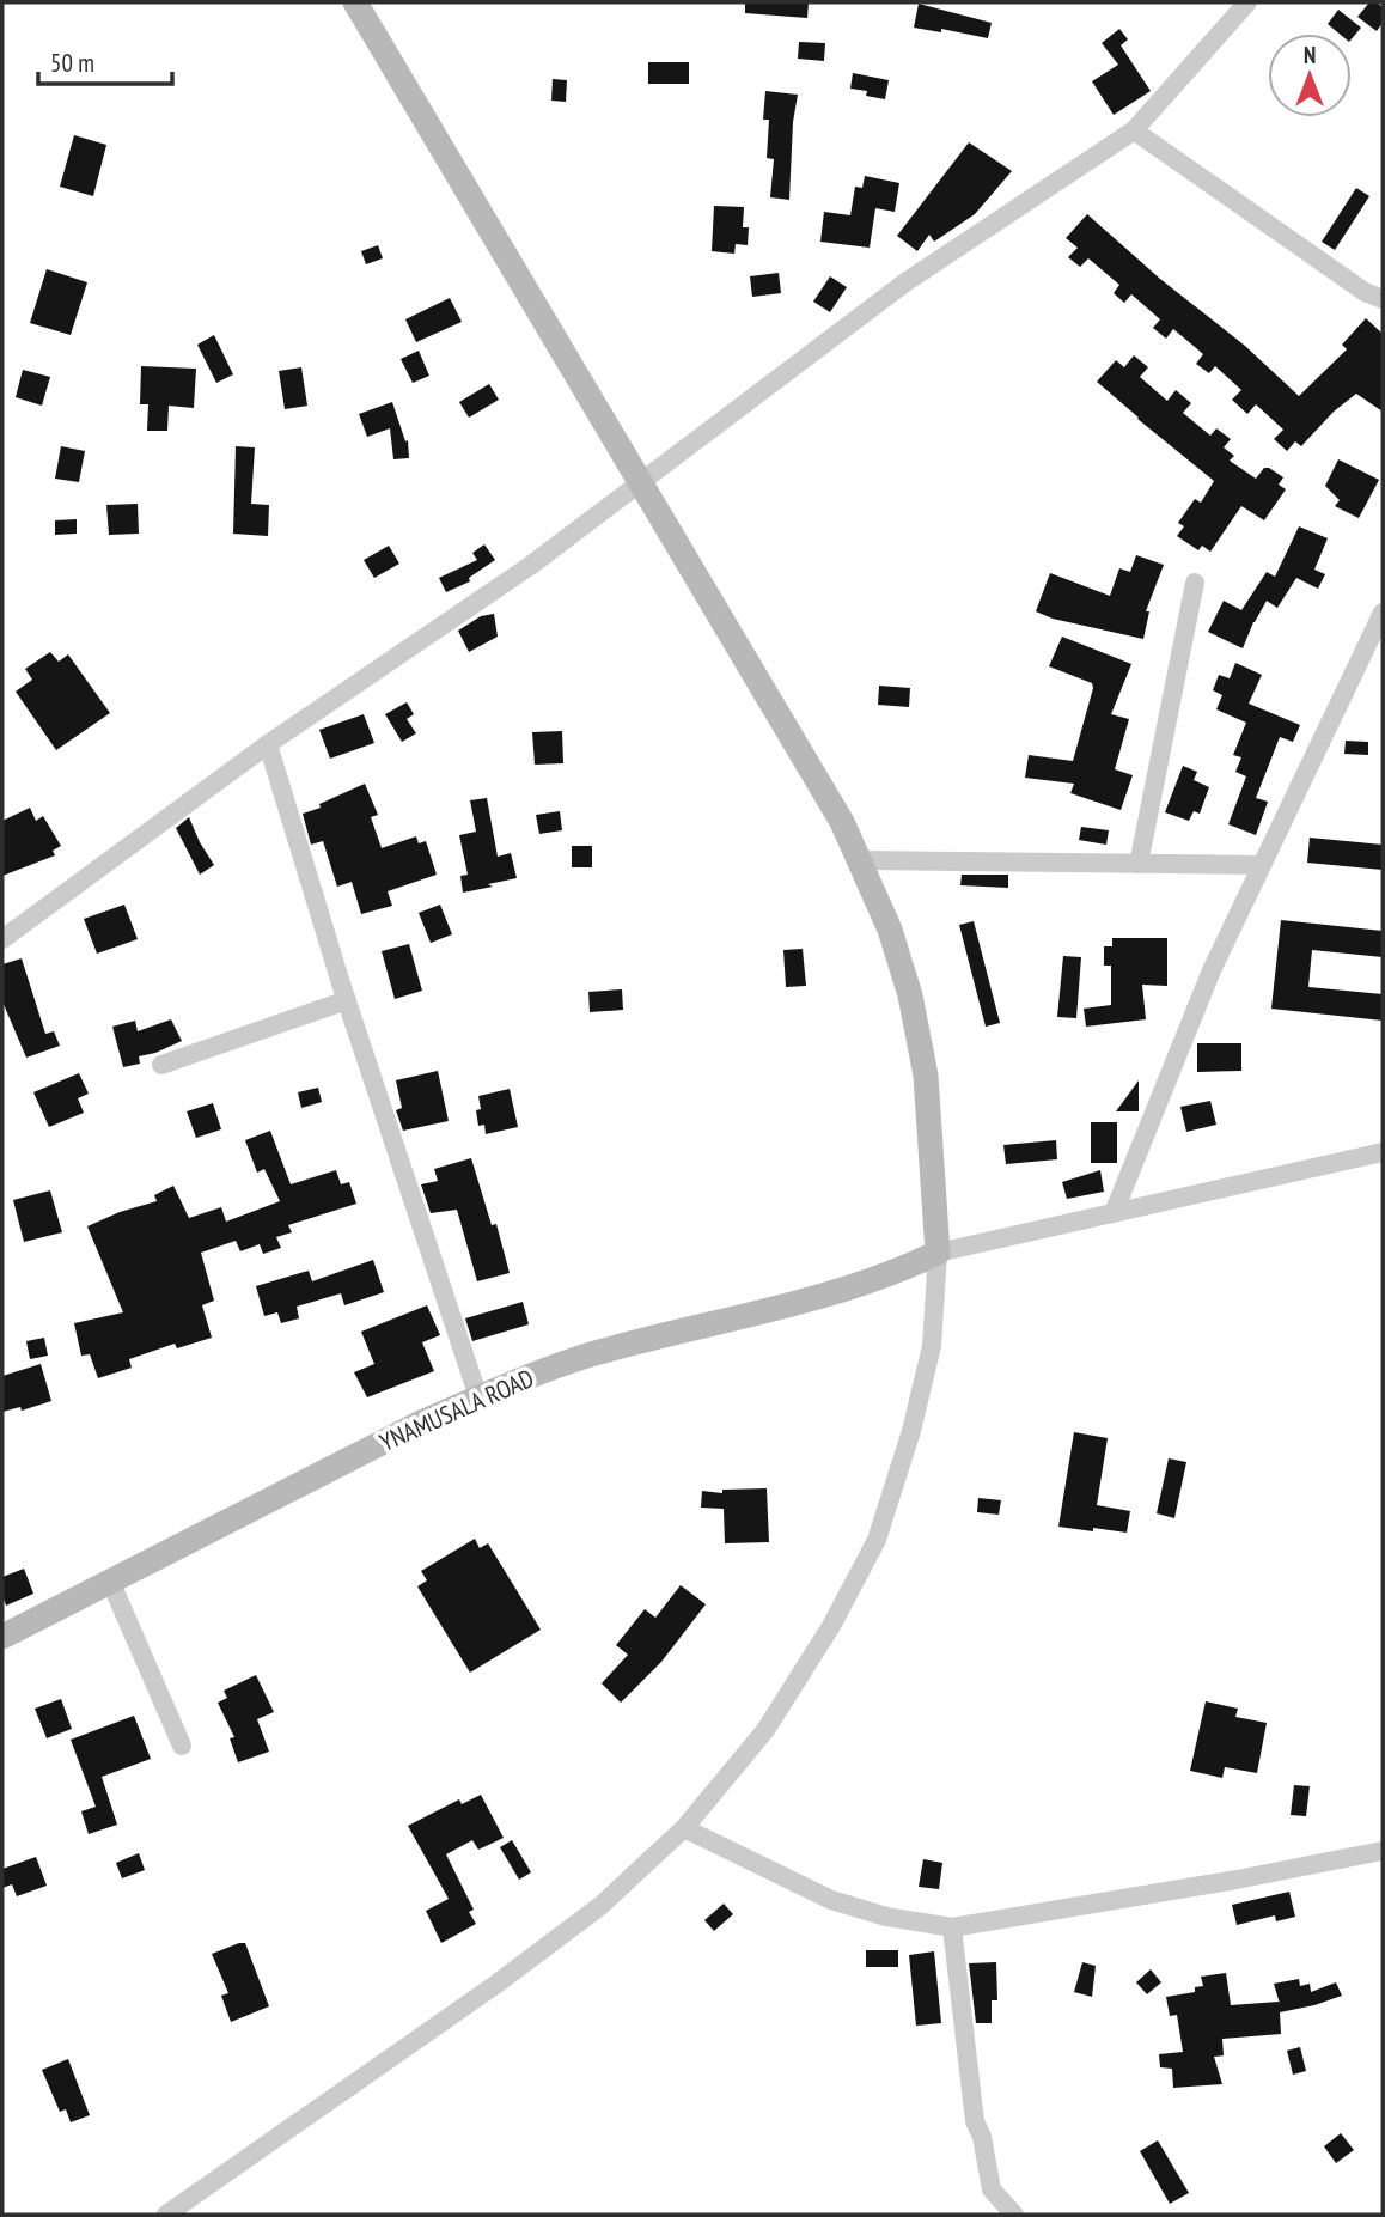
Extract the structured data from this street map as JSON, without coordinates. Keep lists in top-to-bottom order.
{
  "streets": {
    "main road": ["YNAMUSALA ROAD"]
  },
  "scale_bar": "50 m",
  "north": "top"
}
